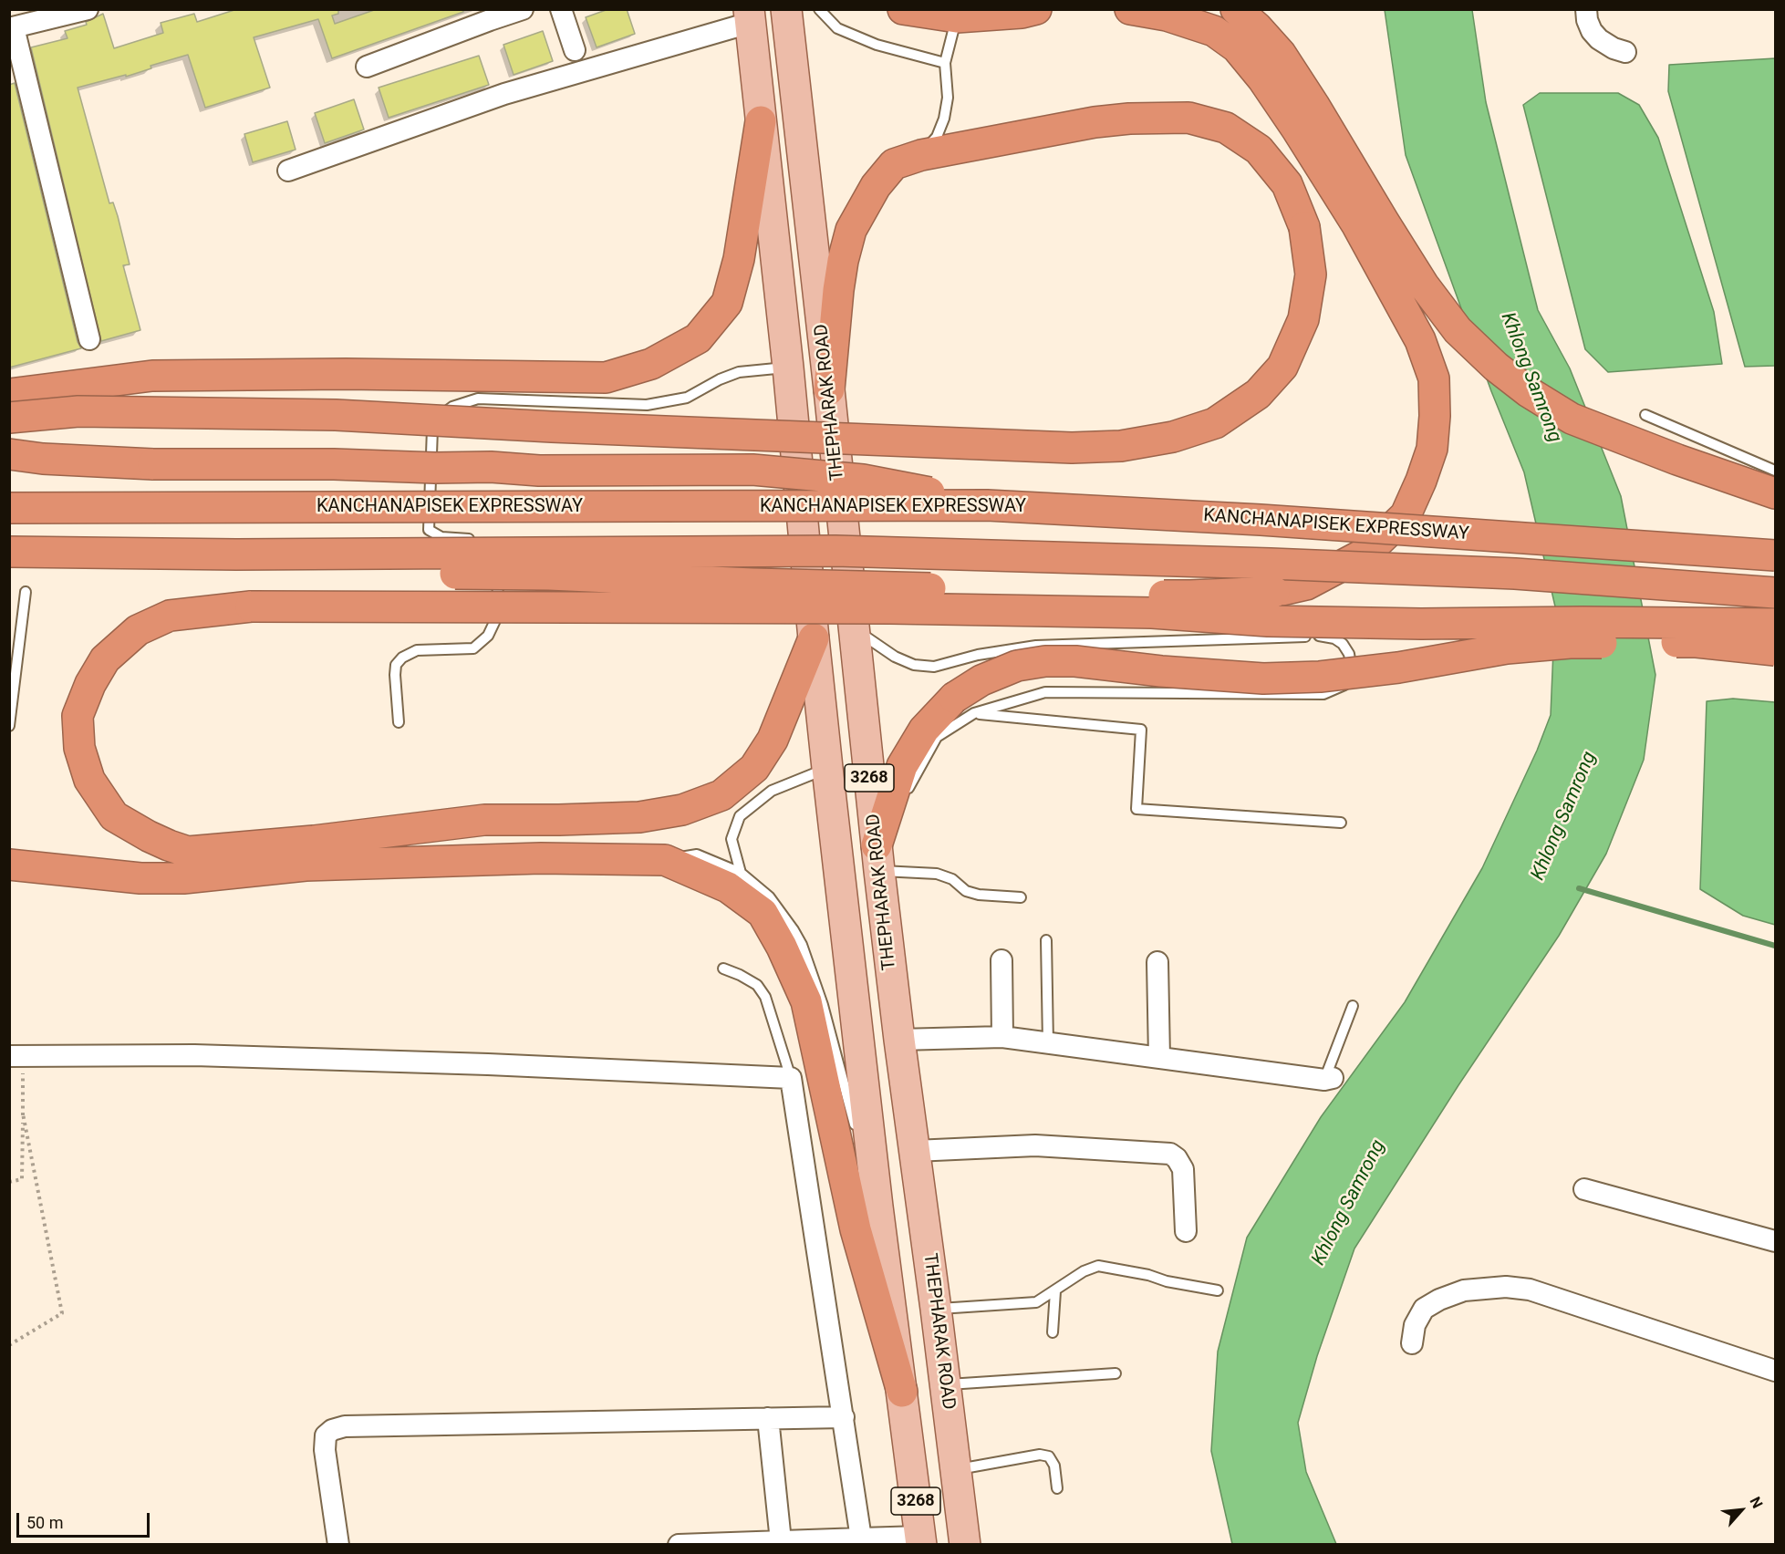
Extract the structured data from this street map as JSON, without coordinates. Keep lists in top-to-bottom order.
{
  "streets": {
    "highway": ["KANCHANAPISEK EXPRESSWAY"],
    "main road": ["THEPHARAK ROAD", "3268"]
  },
  "water": ["Khlong Samrong"],
  "scale_bar": "50 m",
  "north": "top right"
}
